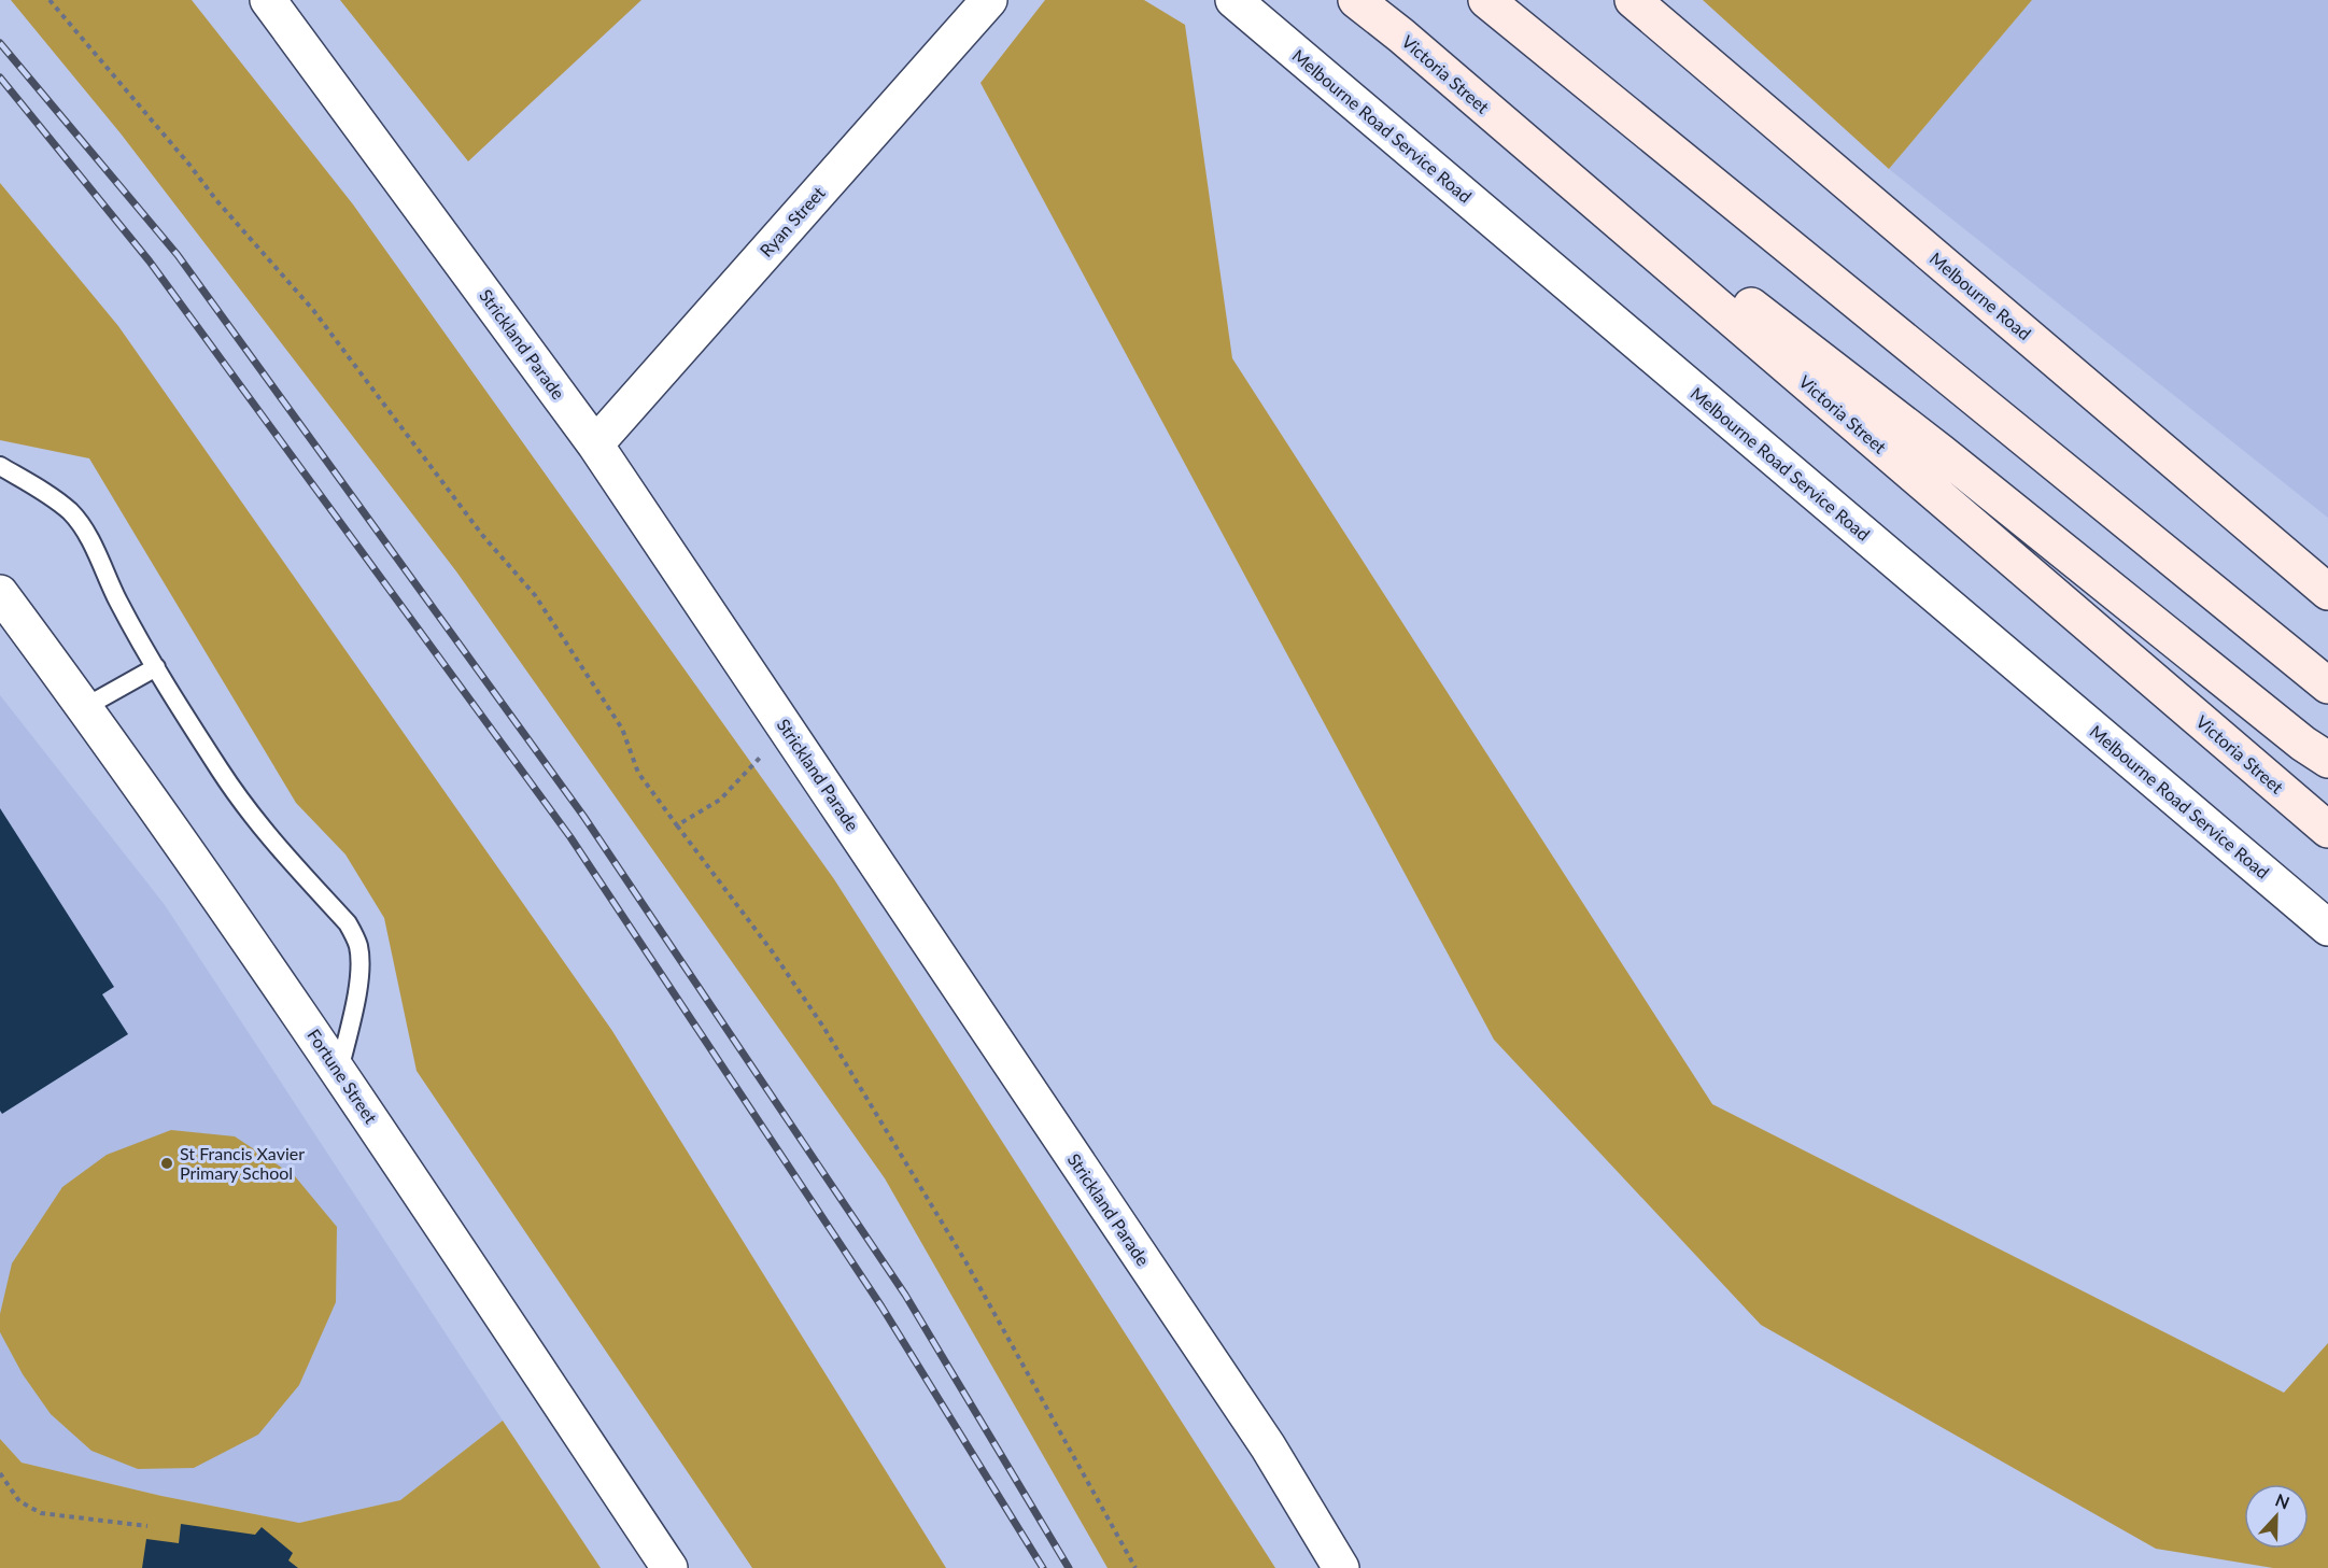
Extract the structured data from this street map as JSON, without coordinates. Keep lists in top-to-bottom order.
{
  "streets": {
    "main road": ["Victoria Street", "Melbourne Road"],
    "street": [
      "Melbourne Road Service Road",
      "Ryan Street",
      "Strickland Parade",
      "Fortune Street"
    ]
  },
  "crossings": [
    ["Ryan Street", "Strickland Parade"]
  ],
  "places": ["St Francis Xavier Primary School"],
  "north": "top"
}
